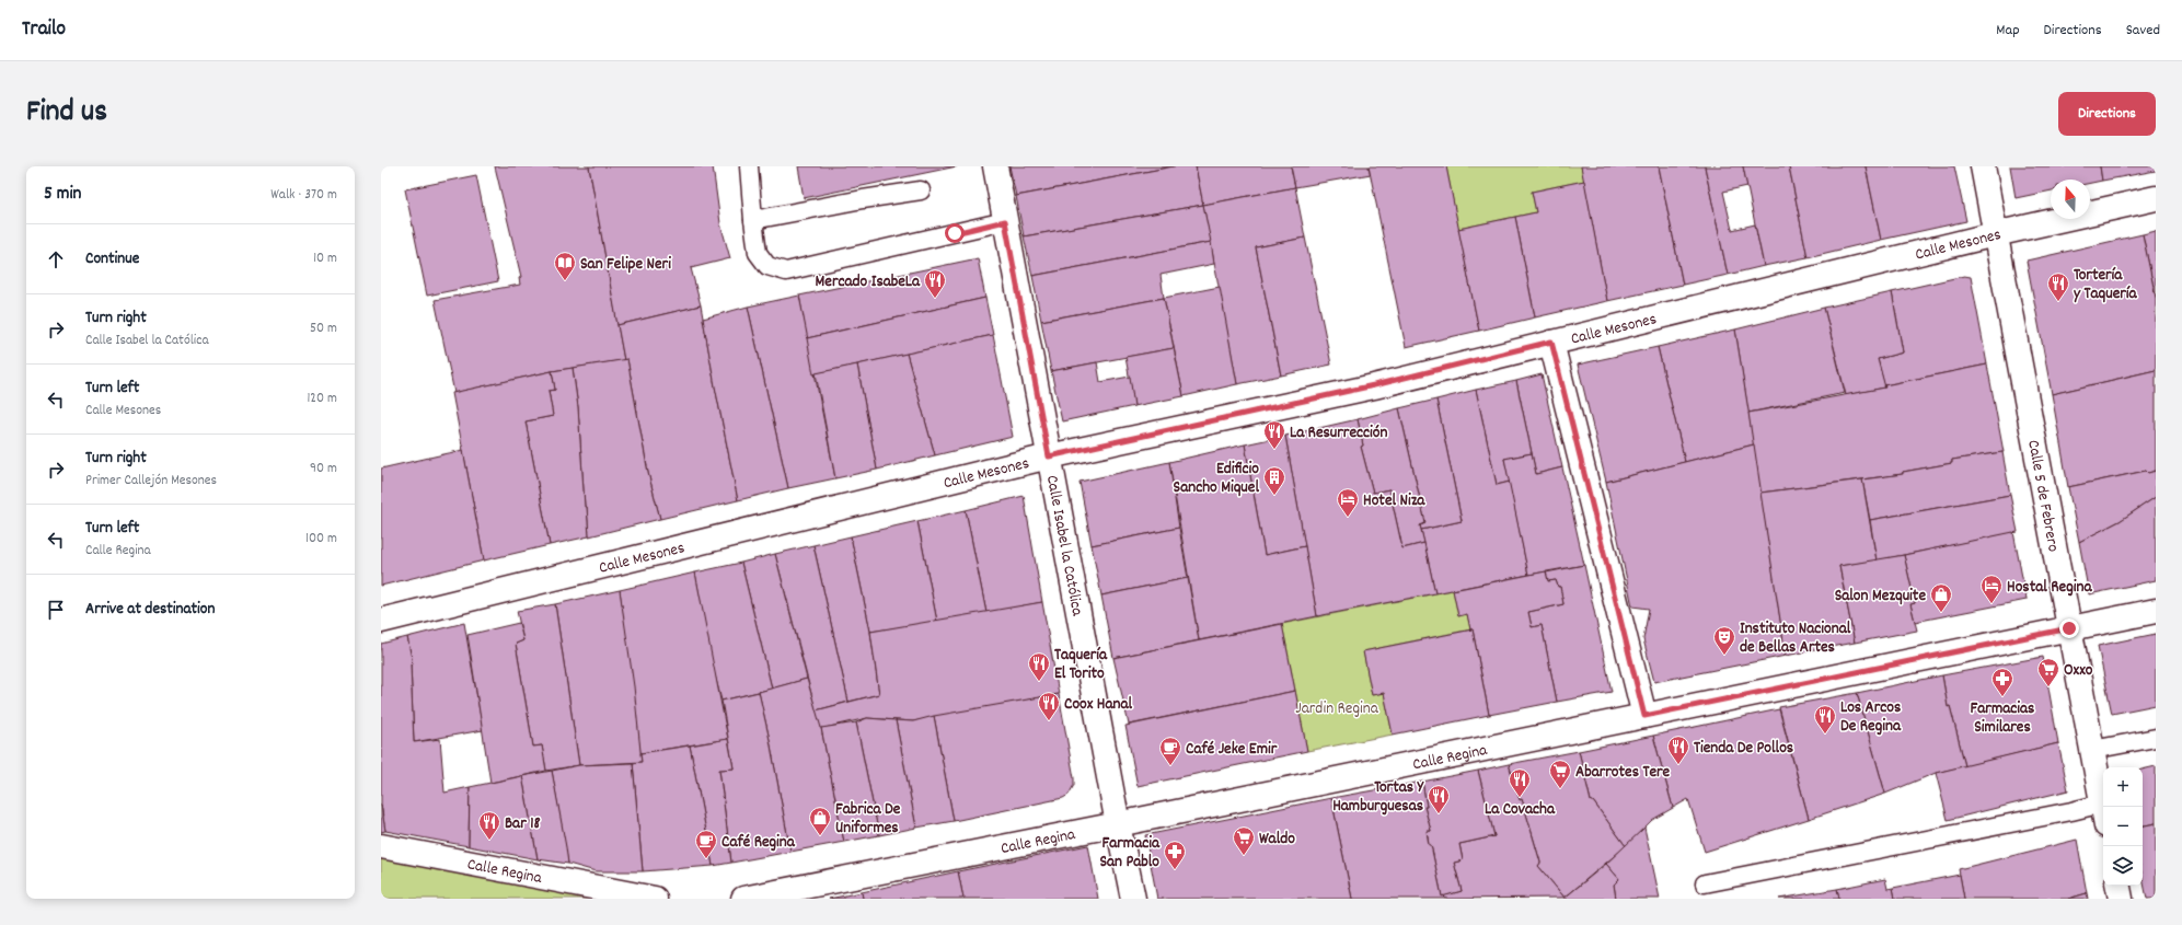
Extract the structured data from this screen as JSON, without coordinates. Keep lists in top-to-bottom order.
{
  "streets": {
    "street": [
      "Calle Mesones",
      "Calle 5 de Febrero",
      "Calle Isabel la Católica",
      "Calle Regina"
    ]
  },
  "crossings": [
    ["Calle Mesones", "Calle 5 de Febrero"],
    ["Calle Mesones", "Calle Isabel la Católica"],
    ["Calle 5 de Febrero", "Calle Regina"],
    ["Calle Isabel la Católica", "Calle Regina"]
  ],
  "parks": ["Jardin Regina"],
  "places": {
    "library": ["San Felipe Neri"],
    "restaurant": [
      "Mercado IsabeLa",
      "Tortería y Taquería",
      "La Resurrección",
      "Taquería El Torito",
      "Coox Hanal",
      "Los Arcos De Regina",
      "Tienda De Pollos",
      "La Covacha",
      "Tortas Y Hamburguesas",
      "Bar 18"
    ],
    "building": ["Edificio Sancho Miquel"],
    "hotel": ["Hotel Niza", "Hostal Regina"],
    "shop": ["Salon Mezquite", "Fabrica De Uniformes"],
    "theatre": ["Instituto Nacional de Bellas Artes"],
    "supermarket": ["Oxxo", "Abarrotes Tere", "Waldo"],
    "pharmacy": ["Farmacias Similares", "Farmacia San Pablo"],
    "cafe": ["Café Jeke Emir", "Café Regina"]
  },
  "north": "top",
  "page": {
    "header": "Trailo",
    "nav": ["Map", "Directions", "Saved"],
    "title": "Find us",
    "buttons": "Directions",
    "heading": ["5 min", "Walk · 370 m"],
    "list": [
      ["Continue", "10 m"],
      ["Turn right", "Calle Isabel la Católica", "50 m"],
      ["Turn left", "Calle Mesones", "120 m"],
      ["Turn right", "Primer Callejón Mesones", "90 m"],
      ["Turn left", "Calle Regina", "100 m"],
      "Arrive at destination"
    ],
    "map_buttons": ["+", "−"]
  }
}
